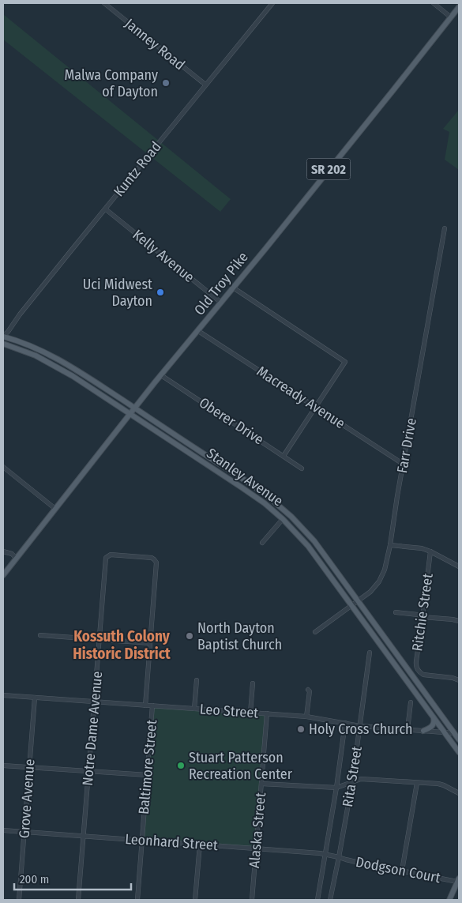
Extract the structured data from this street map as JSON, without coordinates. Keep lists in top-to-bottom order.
{
  "streets": {
    "main road": ["SR 202", "Old Troy Pike", "Stanley Avenue"],
    "street": [
      "Janney Road",
      "Kuntz Road",
      "Kelly Avenue",
      "Macready Avenue",
      "Oberer Drive",
      "Farr Drive",
      "Ritchie Street",
      "Leo Street",
      "Notre Dame Avenue",
      "Baltimore Street",
      "Rita Street",
      "Grove Avenue",
      "Alaska Street",
      "Leonhard Street",
      "Dodgson Court"
    ]
  },
  "crossings": [
    ["Janney Road", "Kuntz Road"],
    ["Kuntz Road", "Kelly Avenue"],
    ["Kuntz Road", "Stanley Avenue"],
    ["Kelly Avenue", "Old Troy Pike"],
    ["Old Troy Pike", "Macready Avenue"],
    ["Old Troy Pike", "Oberer Drive"],
    ["Old Troy Pike", "Stanley Avenue"],
    ["Macready Avenue", "Farr Drive"],
    ["Farr Drive", "Stanley Avenue"],
    ["Stanley Avenue", "Leo Street"],
    ["Leo Street", "Notre Dame Avenue"],
    ["Leo Street", "Baltimore Street"],
    ["Leo Street", "Rita Street"],
    ["Leo Street", "Grove Avenue"],
    ["Leo Street", "Alaska Street"],
    ["Notre Dame Avenue", "Baltimore Street"],
    ["Notre Dame Avenue", "Leonhard Street"],
    ["Baltimore Street", "Leonhard Street"],
    ["Rita Street", "Leonhard Street"],
    ["Rita Street", "Dodgson Court"],
    ["Grove Avenue", "Leonhard Street"],
    ["Alaska Street", "Leonhard Street"],
    ["Leonhard Street", "Dodgson Court"]
  ],
  "districts": ["Kossuth Colony Historic District"],
  "places": [
    "Malwa Company of Dayton",
    "Uci Midwest Dayton",
    "North Dayton Baptist Church",
    "Holy Cross Church",
    "Stuart Patterson Recreation Center"
  ],
  "scale_bar": "200 m"
}
